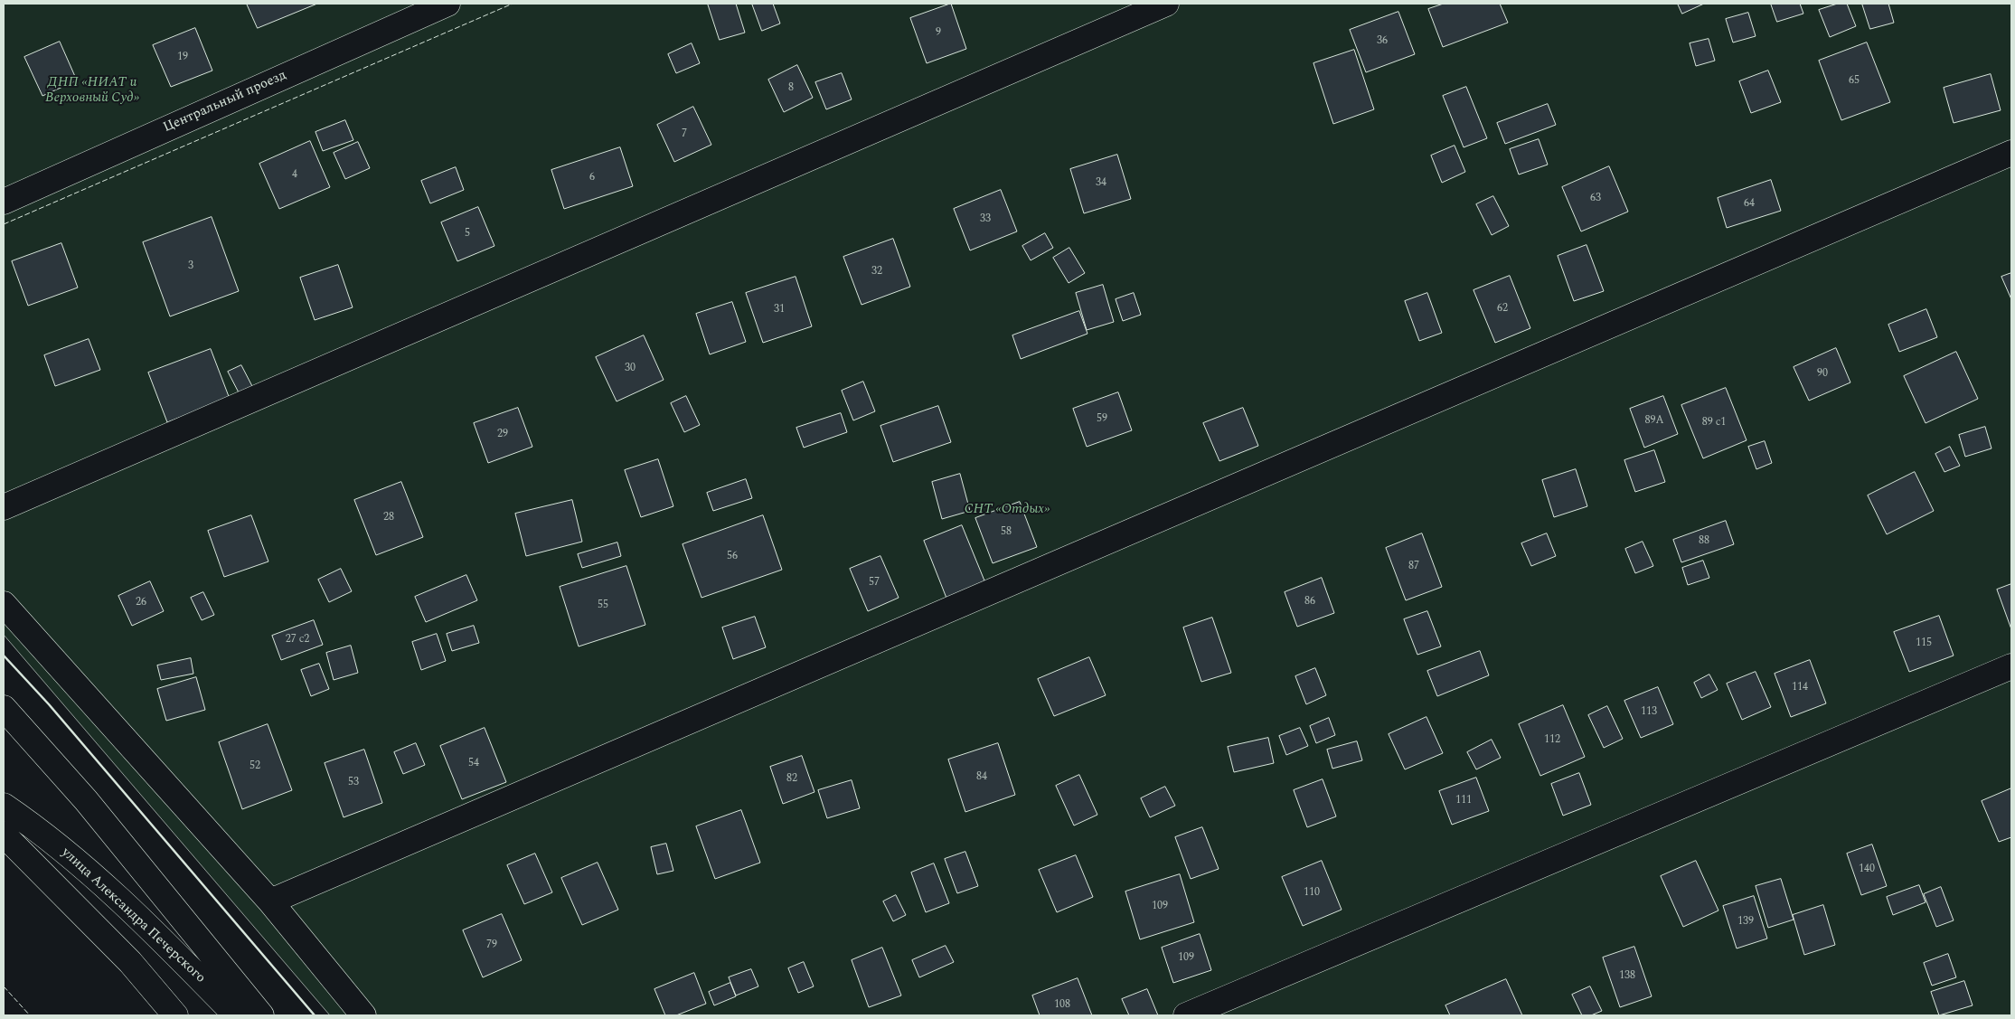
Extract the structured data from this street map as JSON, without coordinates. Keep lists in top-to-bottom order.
{
  "streets": {
    "street": ["Центральный проезд", "улица Александра Печерского"]
  },
  "parks": ["ДНП «НИАТ и Верховный Суд»", "СНТ «Отдых»"],
  "house_numbers": [
    "9",
    "36",
    "19",
    "65",
    "8",
    "7",
    "4",
    "6",
    "34",
    "63",
    "64",
    "33",
    "5",
    "3",
    "32",
    "62",
    "31",
    "30",
    "90",
    "59",
    "89А",
    "89 с1",
    "29",
    "28",
    "58",
    "88",
    "56",
    "87",
    "57",
    "86",
    "26",
    "55",
    "27 с2",
    "115",
    "114",
    "113",
    "112",
    "54",
    "52",
    "84",
    "82",
    "53",
    "111",
    "140",
    "110",
    "109",
    "139",
    "79",
    "109",
    "138",
    "108"
  ]
}
